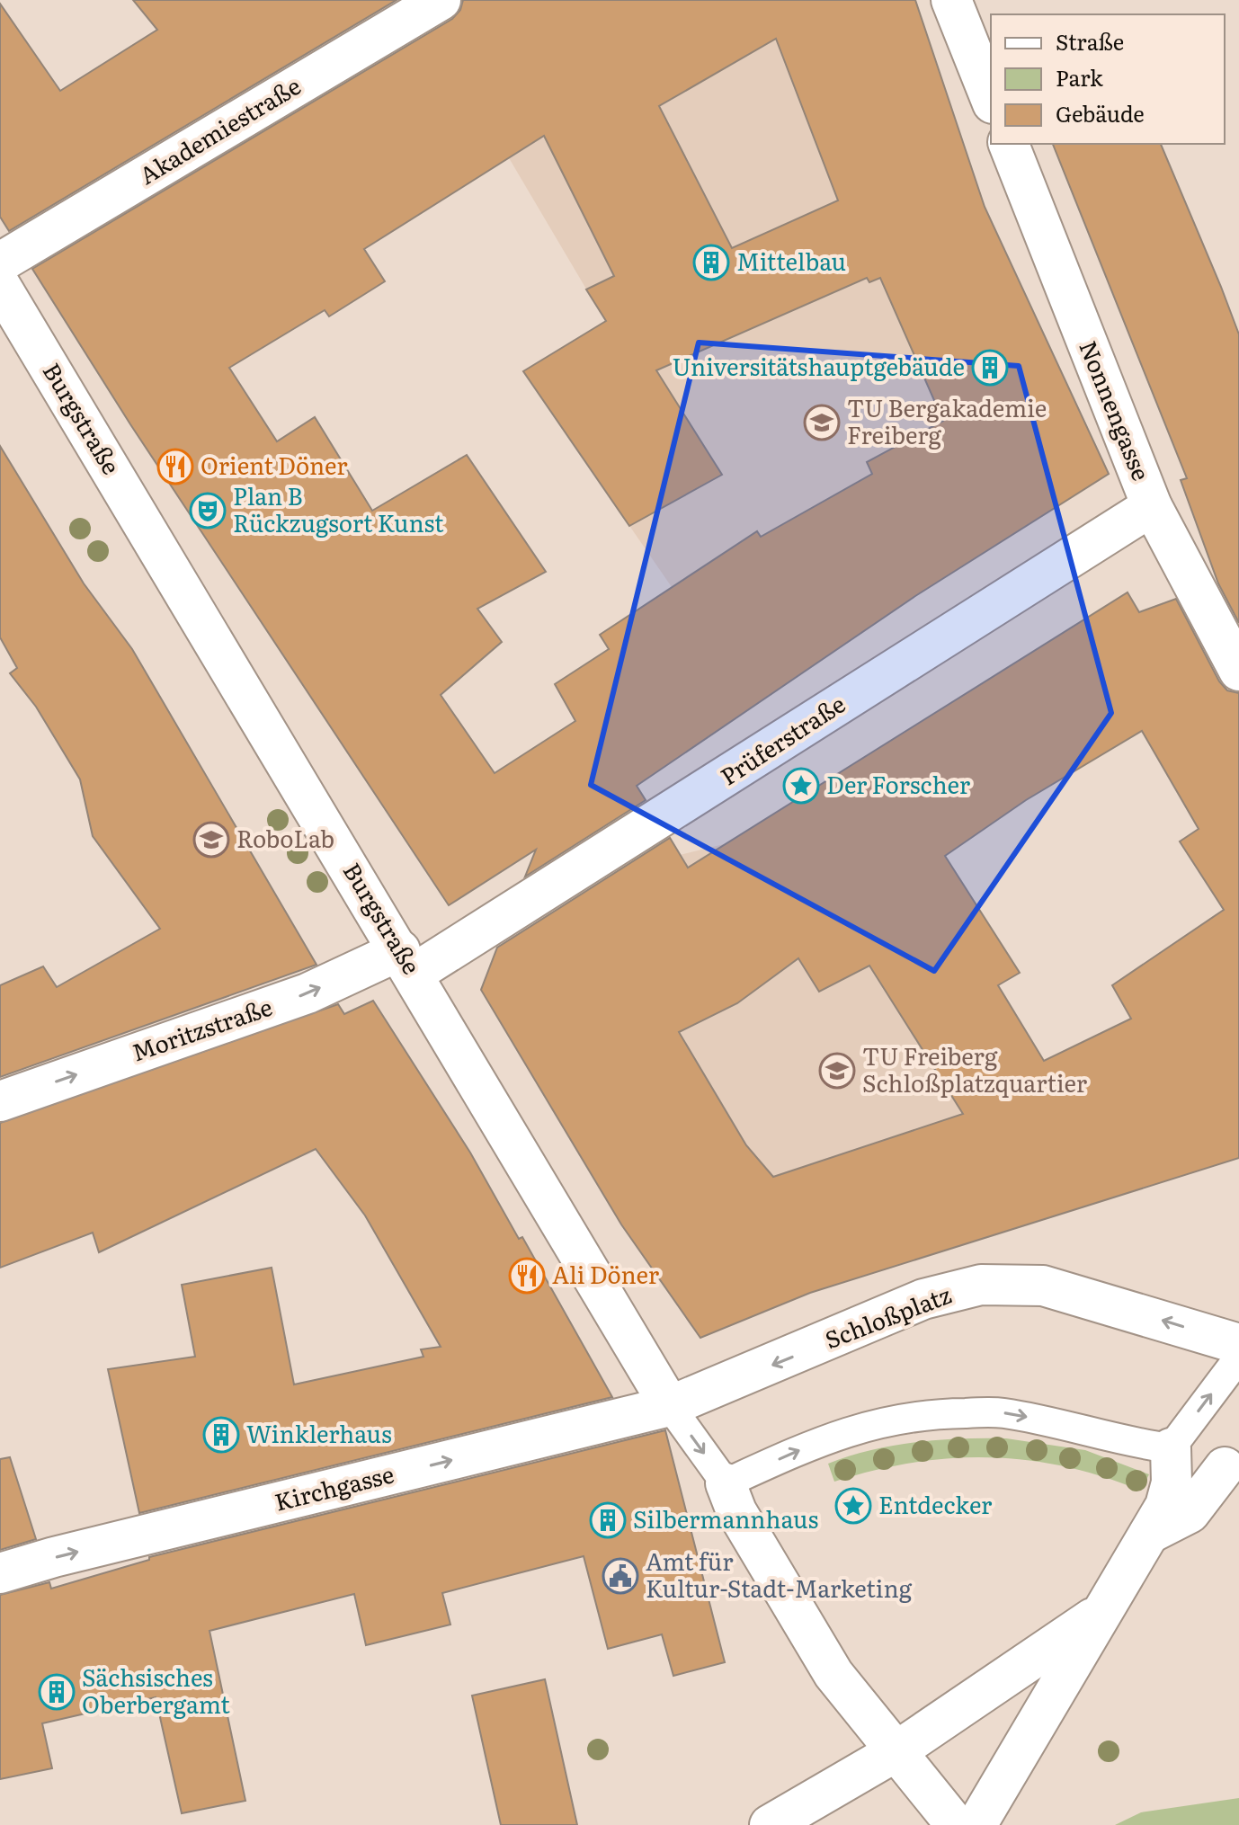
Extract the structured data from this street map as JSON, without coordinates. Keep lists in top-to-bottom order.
{
  "streets": {
    "street": [
      "Akademiestraße",
      "Nonnengasse",
      "Burgstraße",
      "Prüferstraße",
      "Moritzstraße",
      "Schloßplatz",
      "Kirchgasse"
    ]
  },
  "crossings": [
    ["Nonnengasse", "Prüferstraße"],
    ["Burgstraße", "Prüferstraße"],
    ["Burgstraße", "Moritzstraße"],
    ["Burgstraße", "Schloßplatz"],
    ["Burgstraße", "Kirchgasse"],
    ["Prüferstraße", "Moritzstraße"],
    ["Schloßplatz", "Kirchgasse"]
  ],
  "one_way": ["Moritzstraße", "Schloßplatz", "Kirchgasse"],
  "places": {
    "building": [
      "Mittelbau",
      "Universitätshauptgebäude",
      "Winklerhaus",
      "Silbermannhaus",
      "Sächsisches Oberbergamt"
    ],
    "school or university": ["TU Bergakademie Freiberg", "RoboLab", "TU Freiberg Schloßplatzquartier"],
    "restaurant": ["Orient Döner", "Ali Döner"],
    "theatre": ["Plan B Rückzugsort Kunst"],
    "place": ["Der Forscher", "Entdecker"],
    "public building": ["Amt für Kultur-Stadt-Marketing"]
  },
  "legend": ["Straße", "Park", "Gebäude"]
}
